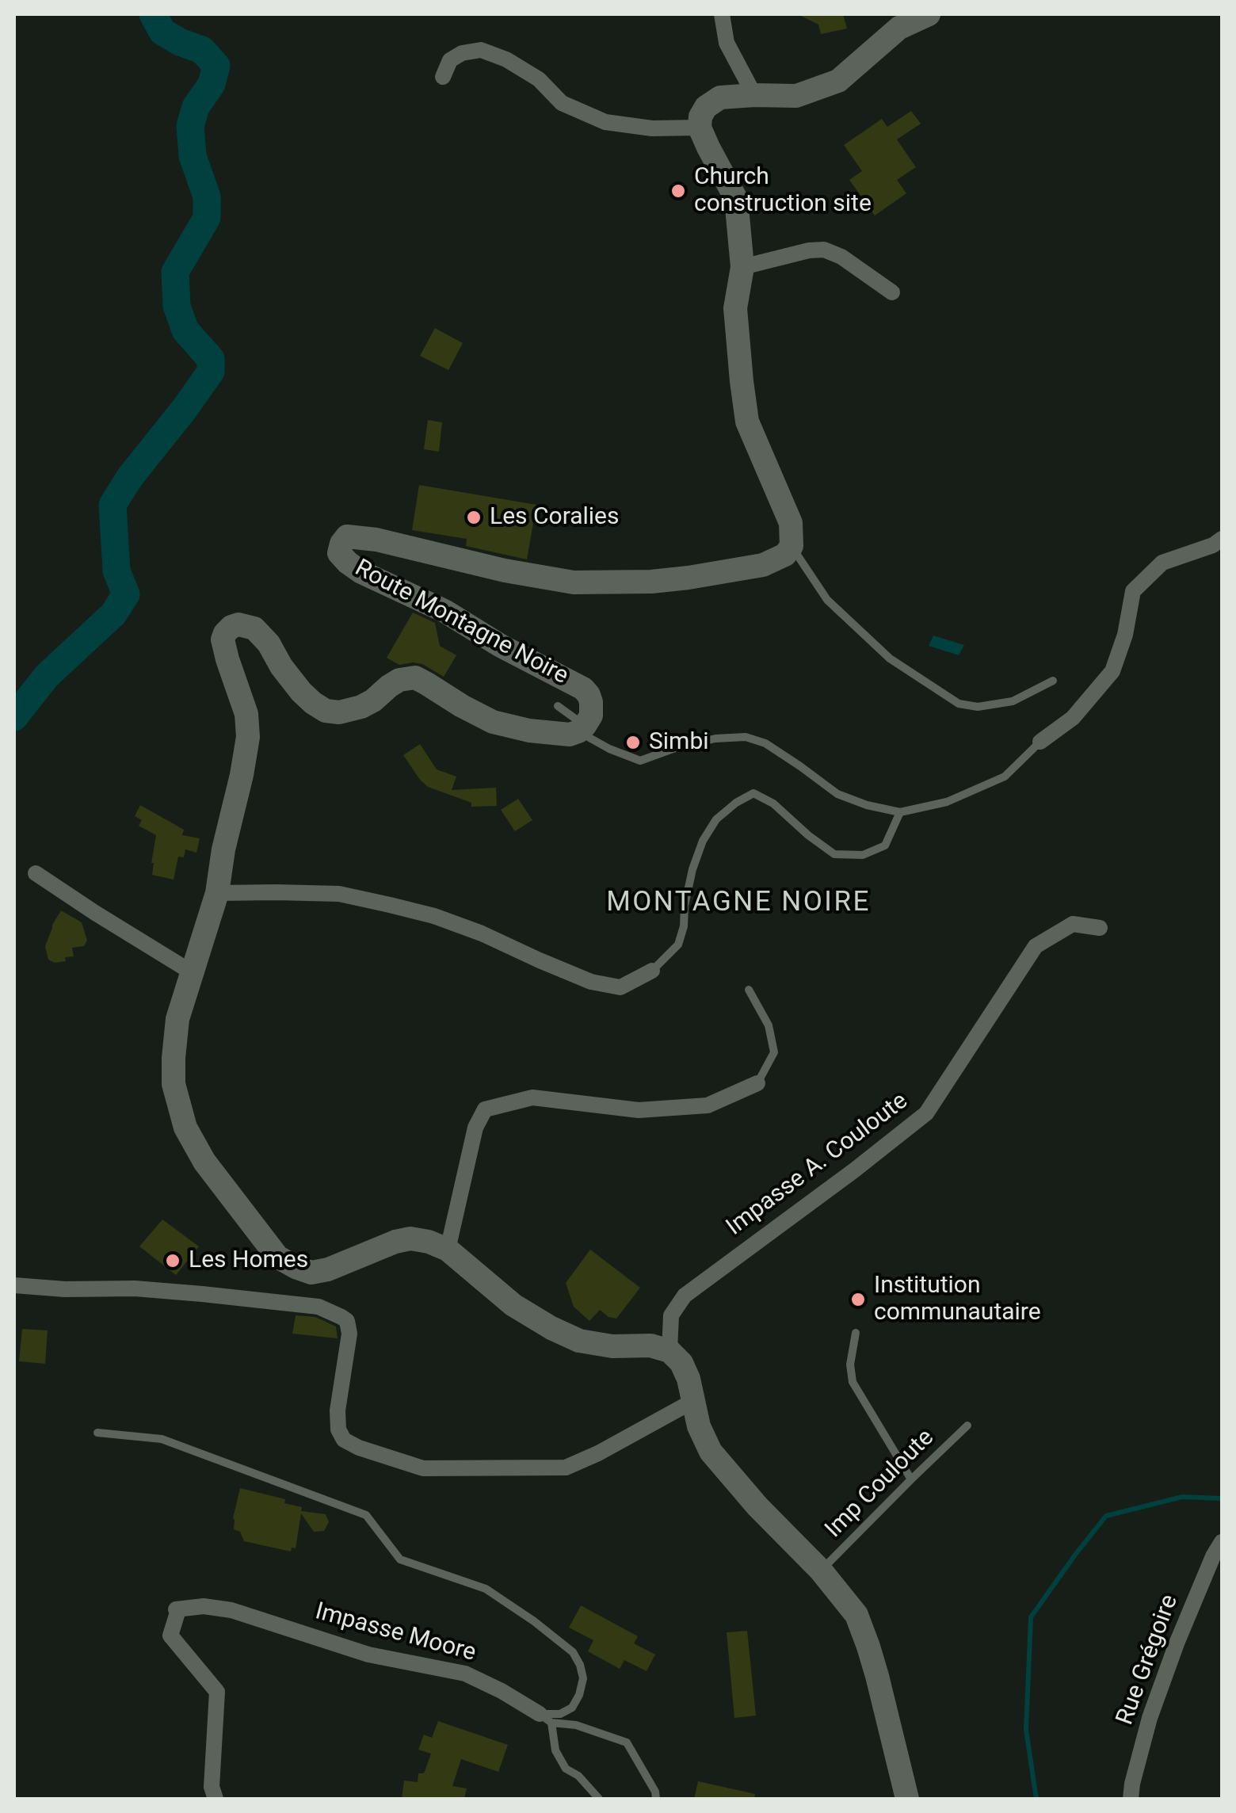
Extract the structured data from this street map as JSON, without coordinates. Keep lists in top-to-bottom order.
{
  "streets": {
    "street": [
      "Route Montagne Noire",
      "Impasse A. Couloute",
      "Impasse Moore",
      "Rue Grégoire"
    ],
    "lane": ["Imp Couloute"]
  },
  "districts": ["MONTAGNE NOIRE"],
  "places": [
    "Church construction site",
    "Les Coralies",
    "Simbi",
    "Les Homes",
    "Institution communautaire"
  ]
}
